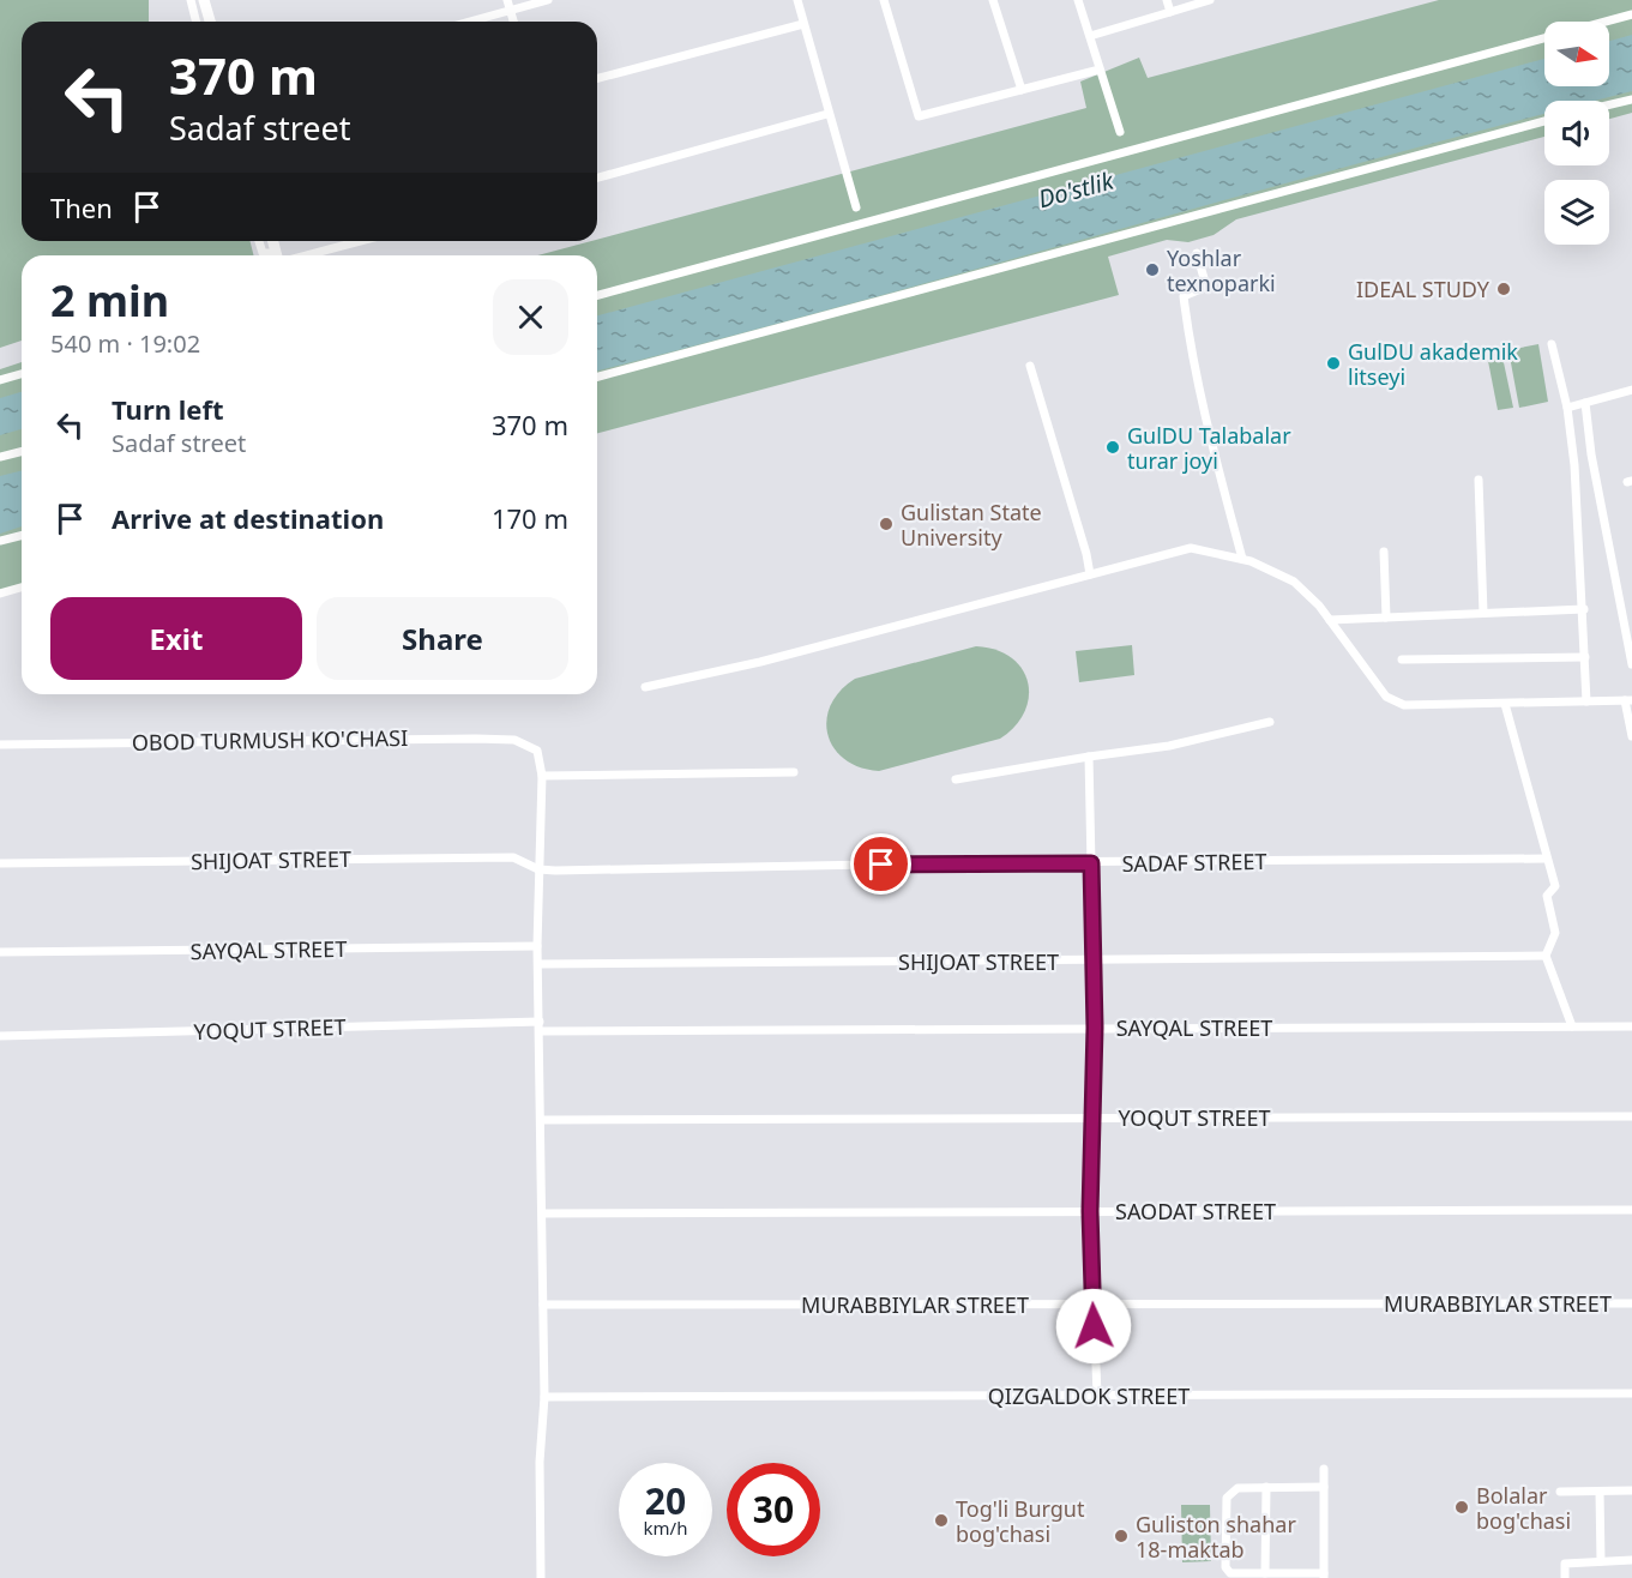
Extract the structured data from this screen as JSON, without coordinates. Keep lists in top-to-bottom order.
{
  "streets": {
    "street": [
      "OBOD TURMUSH KO'CHASI",
      "SHIJOAT STREET",
      "SADAF STREET",
      "SAYQAL STREET",
      "YOQUT STREET",
      "SAODAT STREET",
      "MURABBIYLAR STREET",
      "QIZGALDOK STREET"
    ]
  },
  "crossings": [
    ["SHIJOAT STREET", "SADAF STREET"]
  ],
  "water": ["Do'stlik"],
  "places": [
    "Yoshlar texnoparki",
    "IDEAL STUDY",
    "GulDU akademik litseyi",
    "GulDU Talabalar turar joyi",
    "Gulistan State University",
    "Bolalar bog'chasi",
    "Tog'li Burgut bog'chasi",
    "Guliston shahar 18-maktab"
  ],
  "north": "right",
  "page": {
    "turn": ["370 m", "Sadaf street"],
    "then": "Then",
    "heading": ["2 min", "540 m · 19:02"],
    "list": [
      {
        "name": "Turn left",
        "note": "Sadaf street",
        "value": "370 m"
      },
      {
        "name": "Arrive at destination",
        "value": "170 m"
      }
    ],
    "buttons": ["Exit", "Share"],
    "speed": "20 km/h",
    "limit": "30"
  }
}
